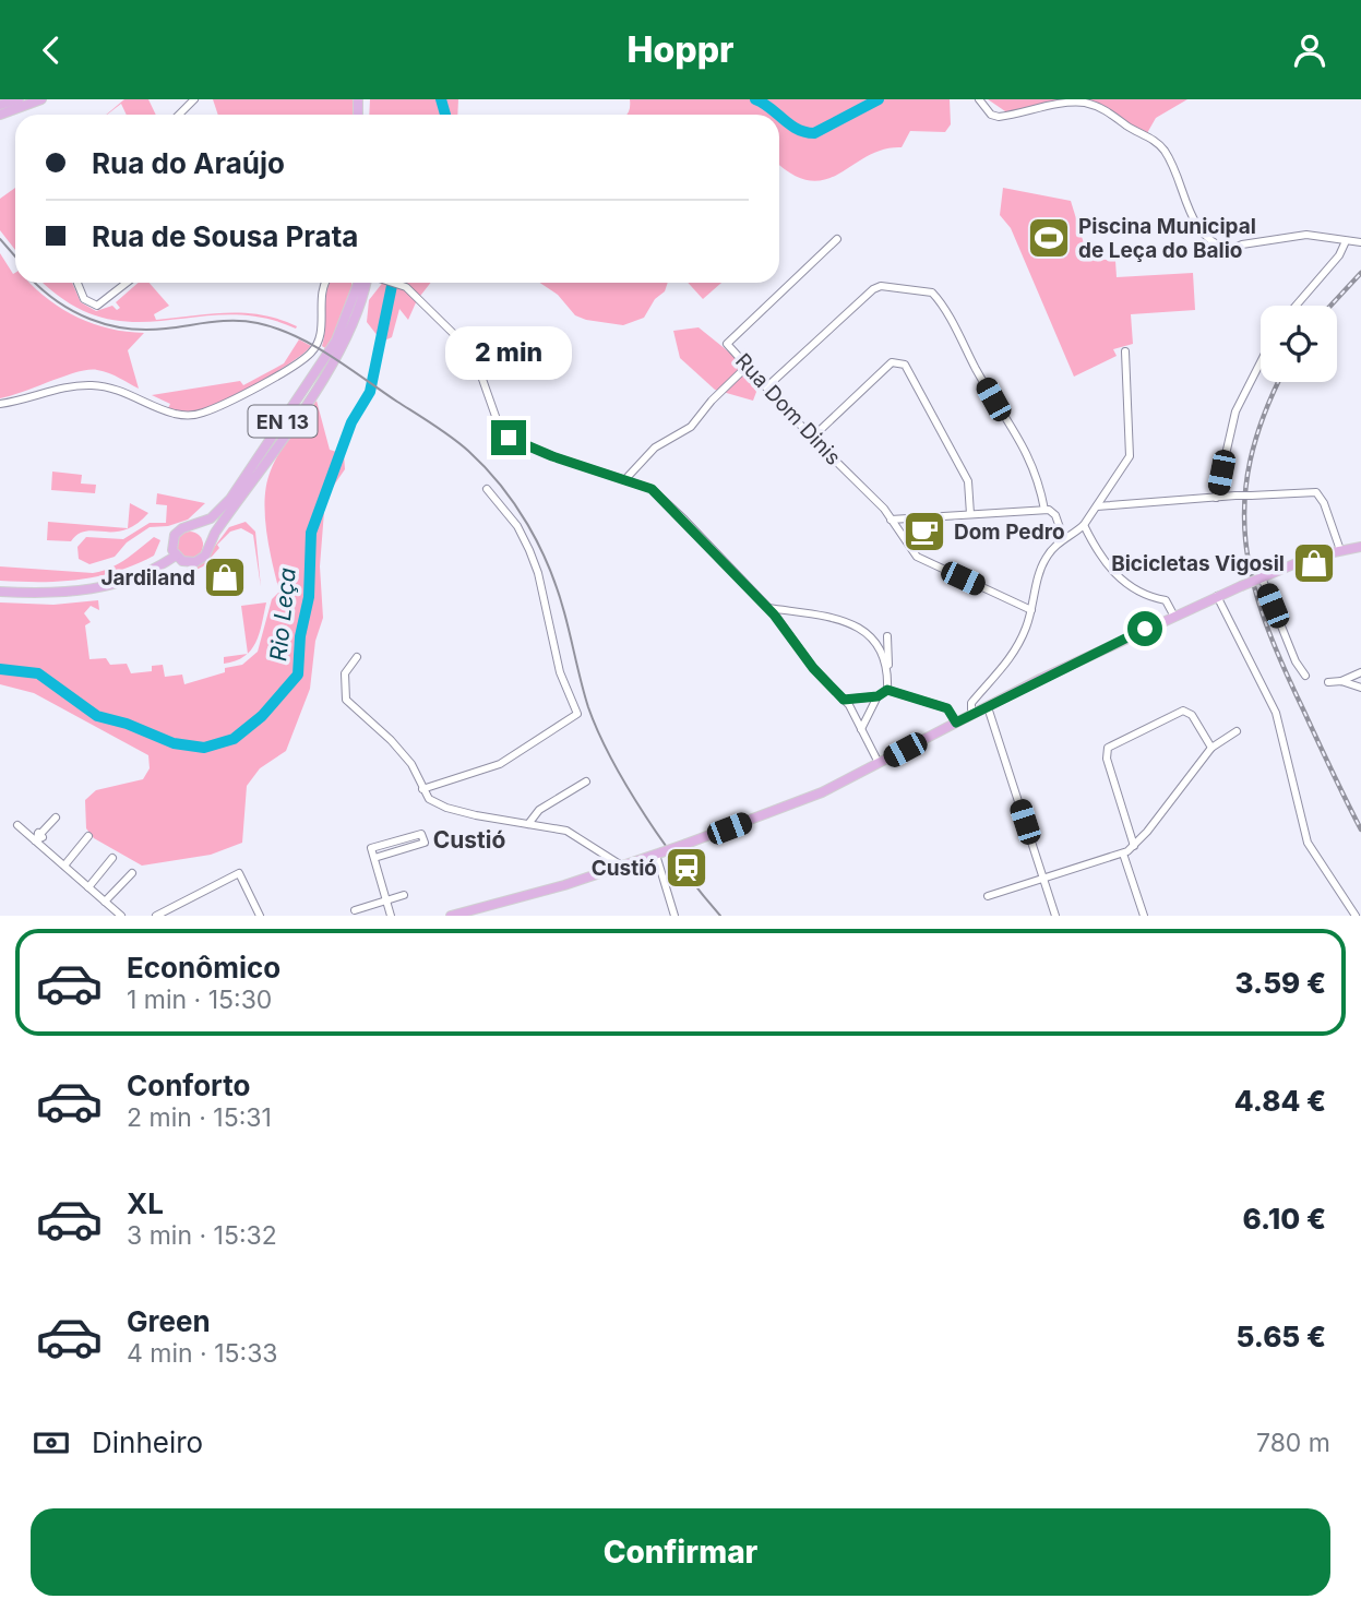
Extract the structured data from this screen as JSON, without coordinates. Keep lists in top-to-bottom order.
{
  "streets": {
    "main road": ["EN 13"],
    "street": ["Rua Dom Dinis"]
  },
  "districts": ["Custió"],
  "water": ["Rio Leça"],
  "places": {
    "sports": ["Piscina Municipal de Leça do Balio"],
    "cafe": ["Dom Pedro"],
    "shop": ["Bicicletas Vigosil", "Jardiland"],
    "station": ["Custió"]
  },
  "page": {
    "header": "Hoppr",
    "banner": ["Rua do Araújo", "Rua de Sousa Prata"],
    "bubble": "2 min",
    "list": [
      {
        "name": "Econômico",
        "note": "1 min · 15:30",
        "value": "3.59 €"
      },
      {
        "name": "Conforto",
        "note": "2 min · 15:31",
        "value": "4.84 €"
      },
      {
        "name": "XL",
        "note": "3 min · 15:32",
        "value": "6.10 €"
      },
      {
        "name": "Green",
        "note": "4 min · 15:33",
        "value": "5.65 €"
      }
    ],
    "pay": ["Dinheiro", "780 m"],
    "buttons": "Confirmar"
  }
}
